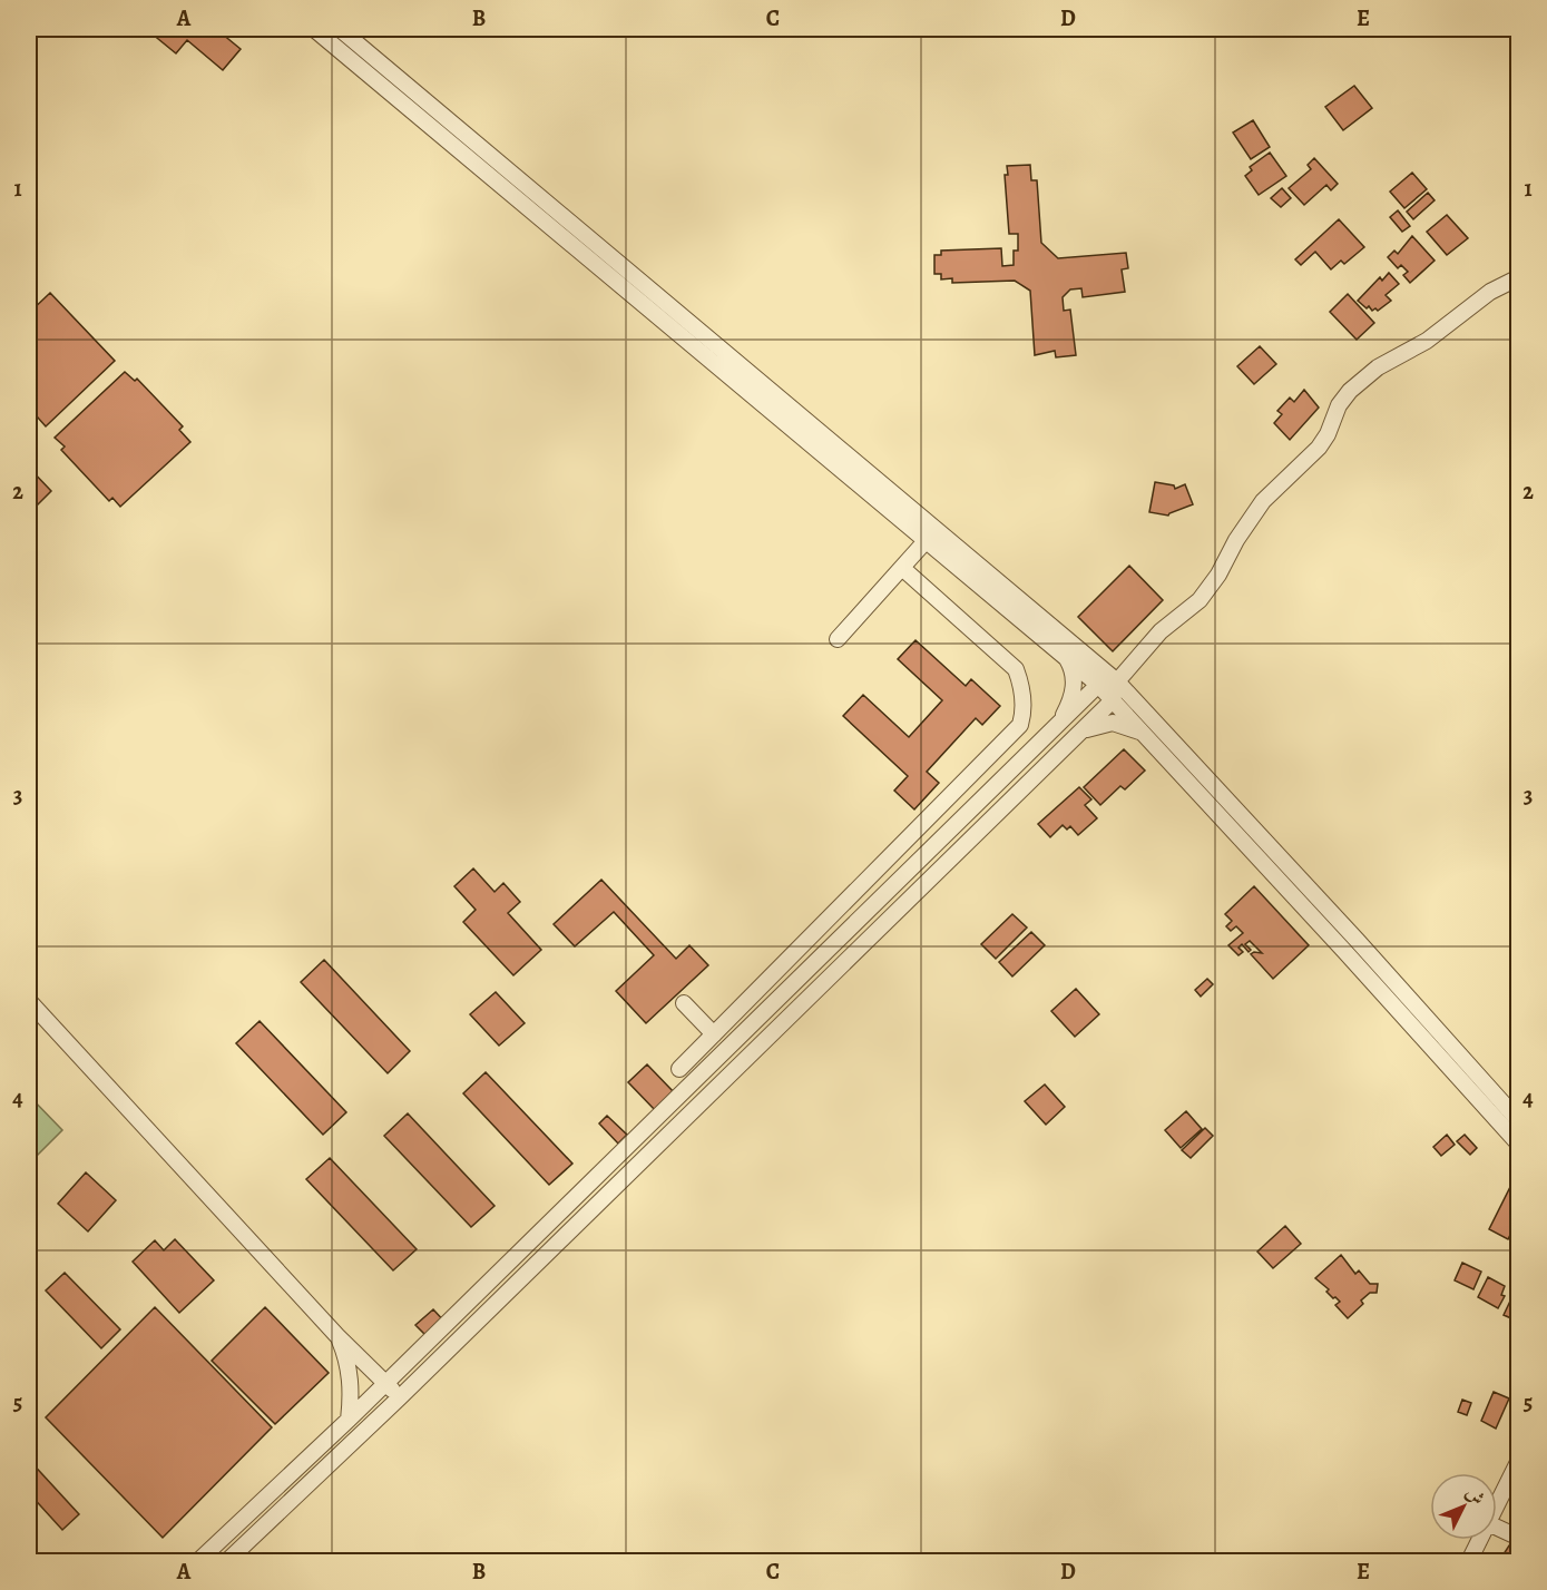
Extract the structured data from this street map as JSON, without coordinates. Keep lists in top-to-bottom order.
{
  "north": "top right",
  "grid": {
    "columns": [
      "A",
      "B",
      "C",
      "D",
      "E"
    ],
    "rows": [
      "1",
      "2",
      "3",
      "4",
      "5"
    ]
  }
}
